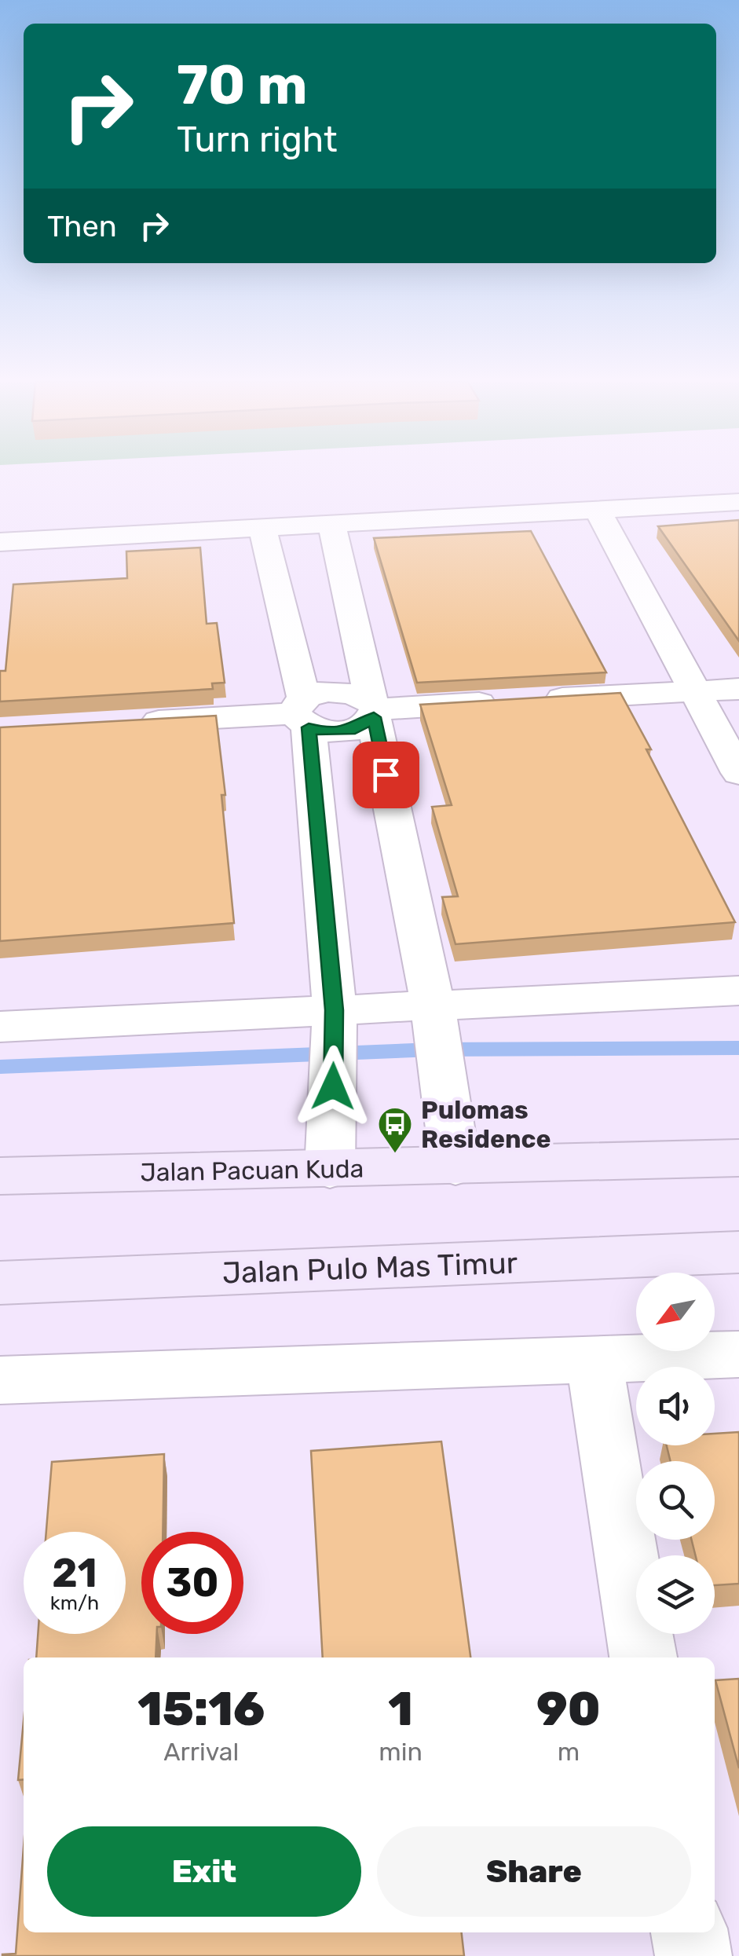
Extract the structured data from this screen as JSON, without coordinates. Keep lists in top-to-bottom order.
{
  "streets": {
    "street": ["Jalan Pacuan Kuda", "Jalan Pulo Mas Timur"]
  },
  "places": {
    "bus stop": ["Pulomas Residence"]
  },
  "north": "bottom left",
  "page": {
    "turn": ["70 m", "Turn right"],
    "then": "Then",
    "speed": "21 km/h",
    "limit": "30",
    "eta": [
      "15:16",
      "Arrival",
      "1",
      "min",
      "90",
      "m"
    ],
    "buttons": ["Exit", "Share"]
  }
}
